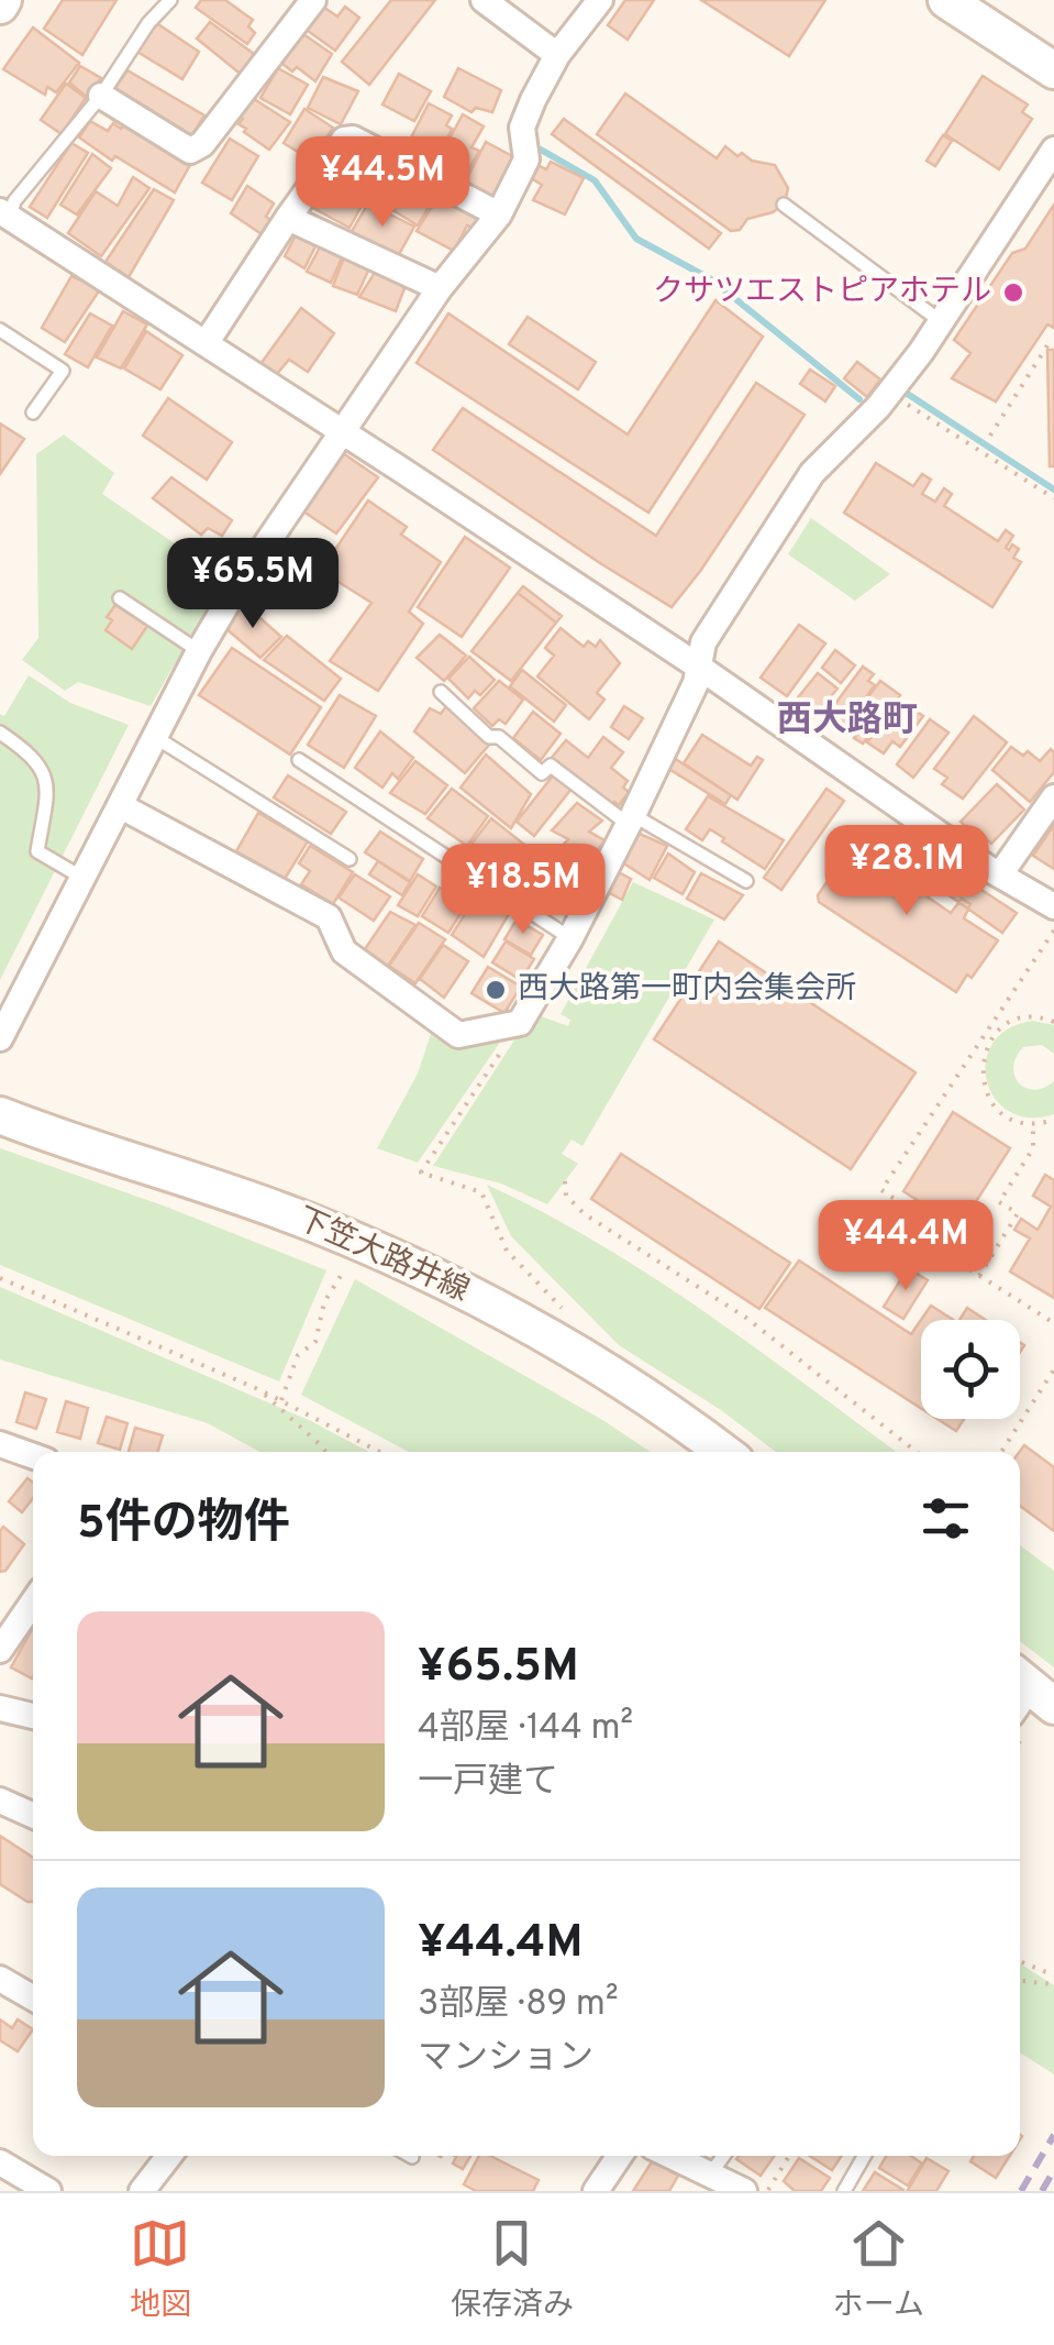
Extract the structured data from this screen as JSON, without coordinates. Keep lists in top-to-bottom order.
{
  "streets": {
    "main road": ["下笠大路井線"]
  },
  "districts": ["西大路町"],
  "places": ["クサツエストピアホテル", "西大路第一町内会集会所"],
  "page": {
    "price": [
      "¥44.5M",
      "¥65.5M",
      "¥28.1M",
      "¥18.5M",
      "¥44.4M"
    ],
    "heading": "5件の物件",
    "list": [
      {
        "name": "¥65.5M",
        "note": "4部屋 · 144 m² · 一戸建て"
      },
      {
        "name": "¥44.4M",
        "note": "3部屋 · 89 m² · マンション"
      }
    ],
    "tabs": ["地図", "保存済み", "ホーム"]
  }
}
